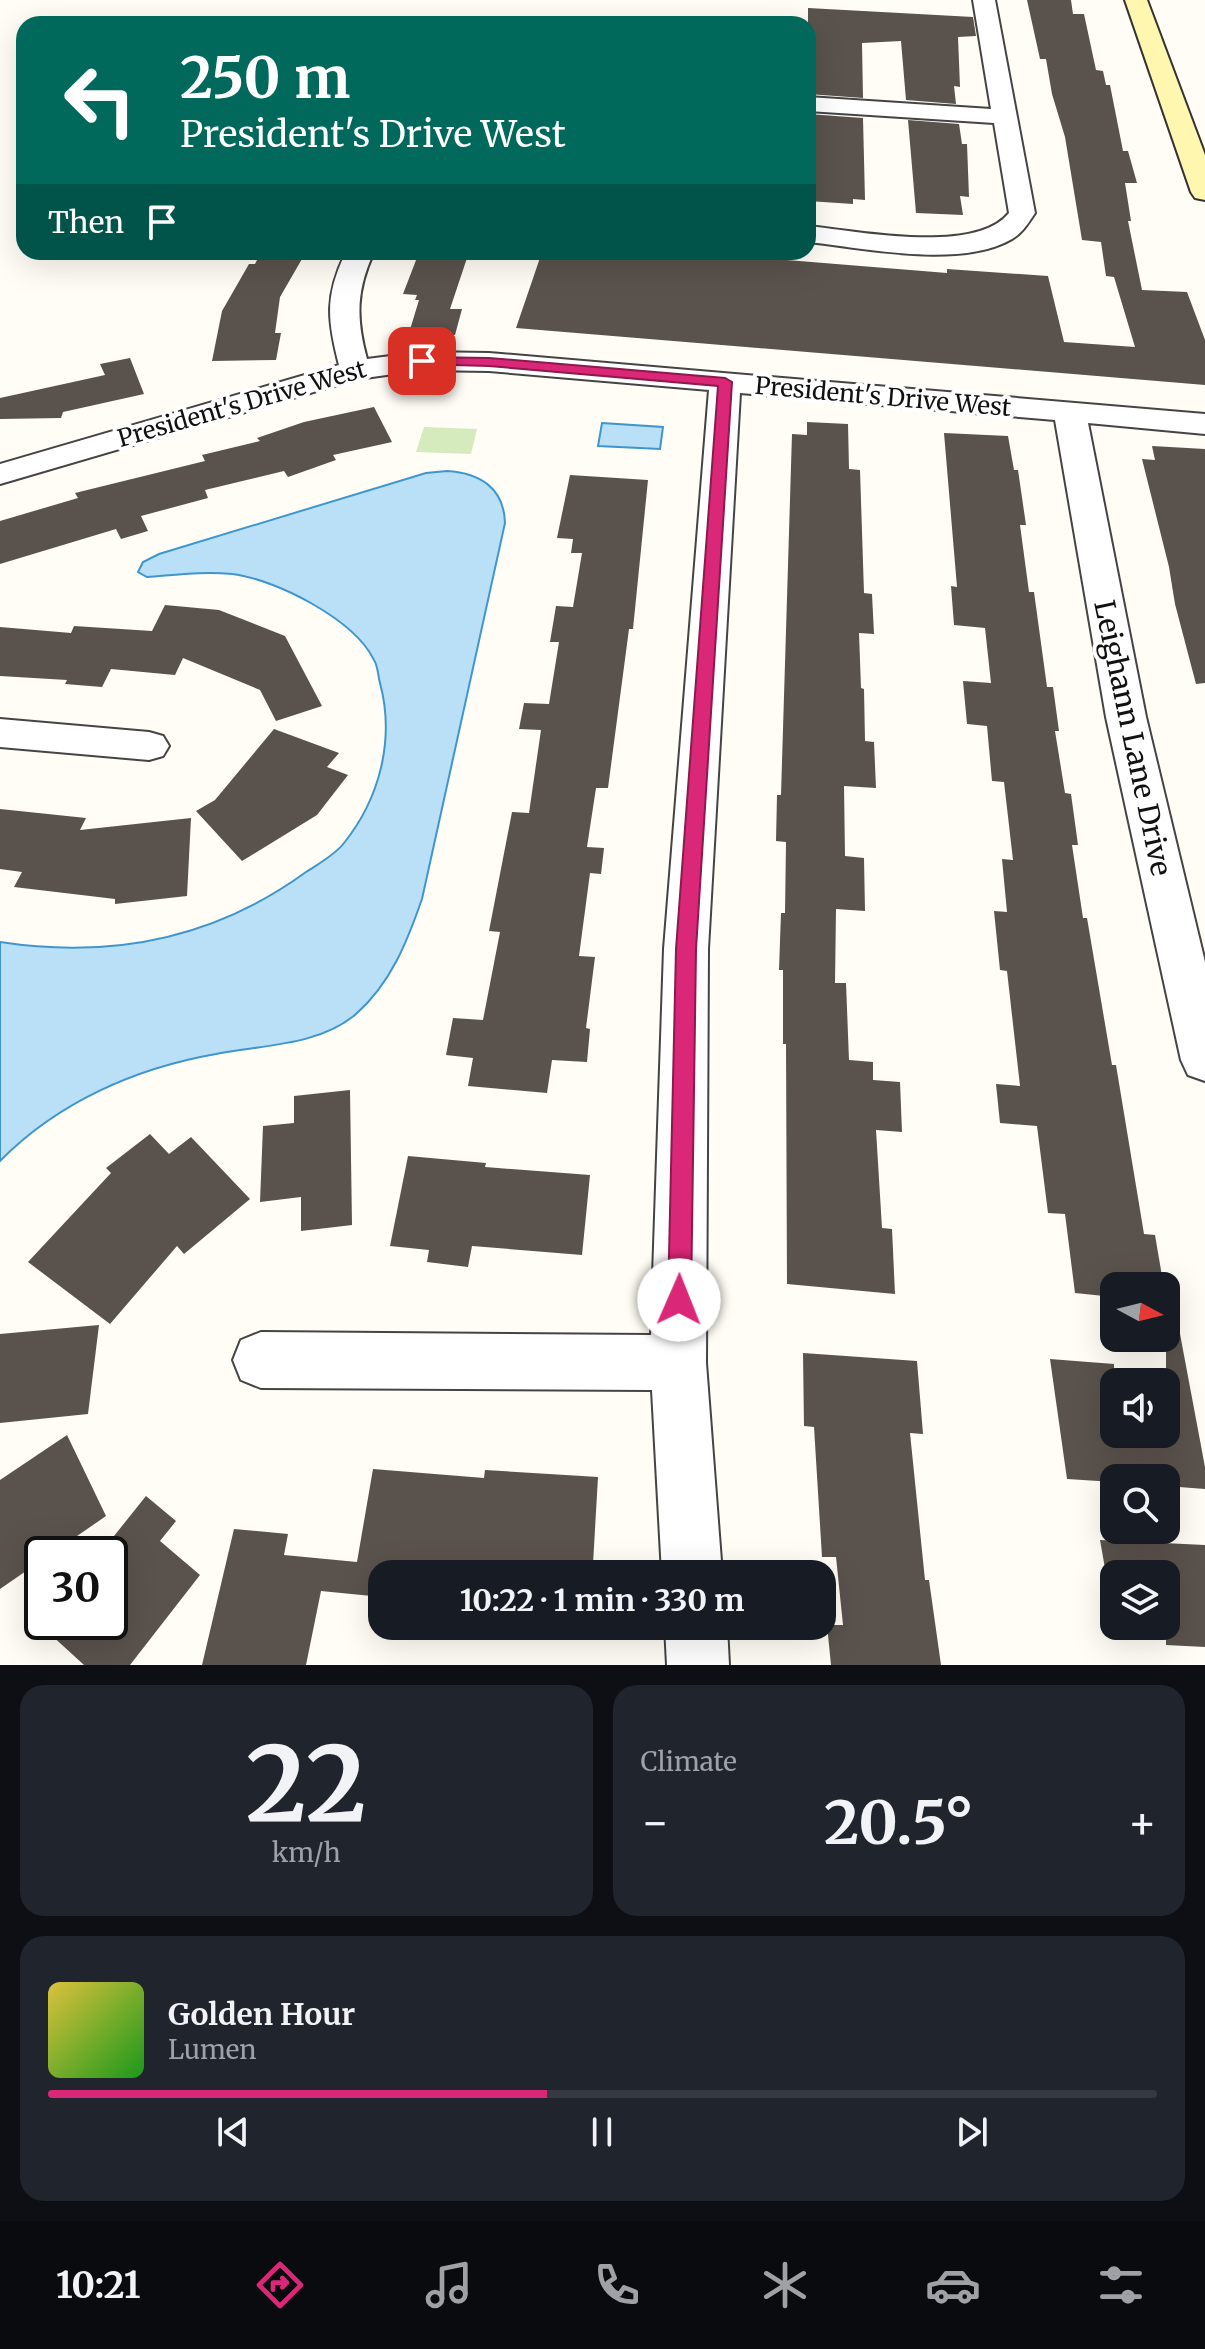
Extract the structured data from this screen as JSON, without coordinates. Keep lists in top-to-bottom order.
{
  "streets": {
    "street": ["President's Drive West", "Leighann Lane Drive"]
  },
  "crossings": [
    ["President's Drive West", "Leighann Lane Drive"]
  ],
  "north": "right",
  "page": {
    "turn": ["250 m", "President's Drive West"],
    "then": "Then",
    "limit": "30",
    "trip": "10:22 · 1 min · 330 m",
    "tile": [
      ["22", "km/h"],
      "Climate"
    ],
    "heat": ["−", "20.5°", "+"],
    "song": ["Golden Hour", "Lumen"],
    "tabs": "10:21"
  }
}
